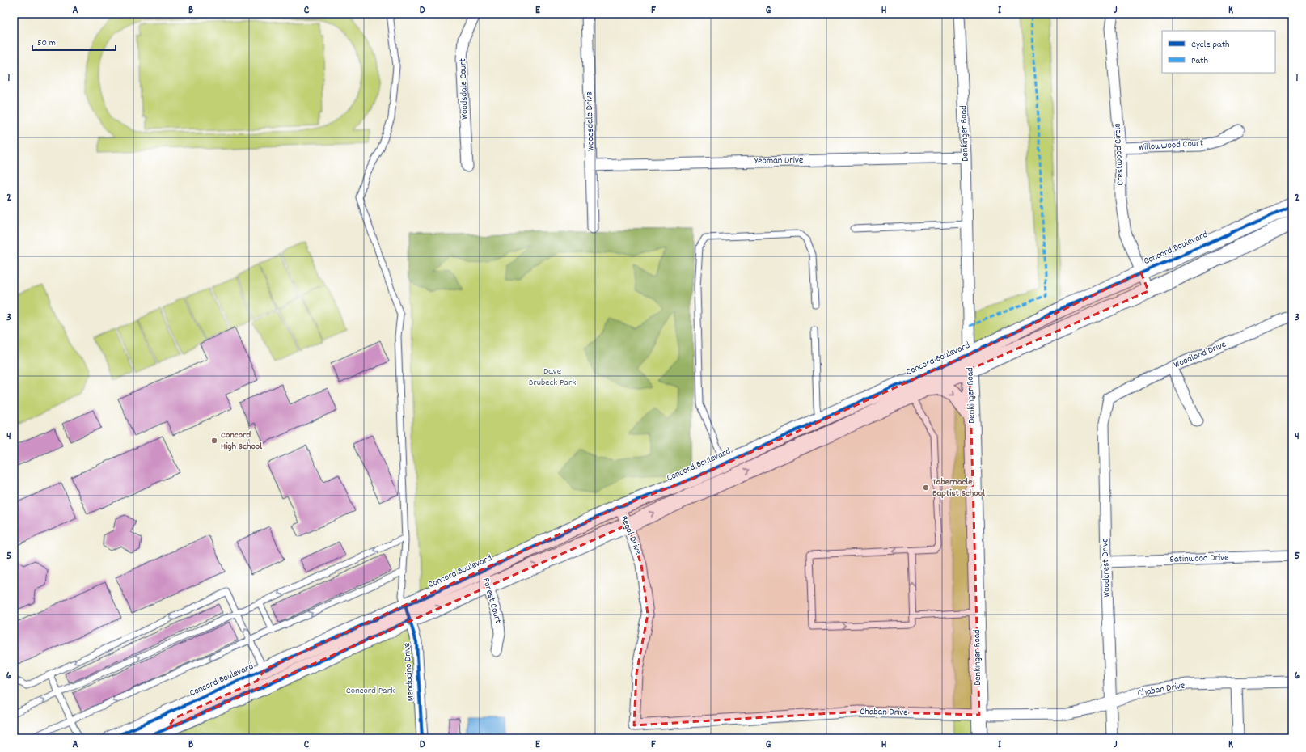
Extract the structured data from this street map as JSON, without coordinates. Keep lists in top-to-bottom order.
{
  "streets": {
    "street": [
      "Woodsdale Court",
      "Woodsdale Drive",
      "Denkinger Road",
      "Willowwood Court",
      "Crestwood Circle",
      "Yeoman Drive",
      "Concord Boulevard",
      "Woodland Drive",
      "Regal Drive",
      "Satinwood Drive",
      "Woodcrest Drive",
      "Forest Court",
      "Mendocino Drive",
      "Chaban Drive"
    ]
  },
  "crossings": [
    ["Woodsdale Drive", "Yeoman Drive"],
    ["Denkinger Road", "Yeoman Drive"],
    ["Denkinger Road", "Concord Boulevard"],
    ["Denkinger Road", "Chaban Drive"],
    ["Willowwood Court", "Crestwood Circle"],
    ["Crestwood Circle", "Concord Boulevard"],
    ["Concord Boulevard", "Regal Drive"],
    ["Concord Boulevard", "Forest Court"],
    ["Concord Boulevard", "Mendocino Drive"],
    ["Woodland Drive", "Woodcrest Drive"],
    ["Regal Drive", "Chaban Drive"],
    ["Satinwood Drive", "Woodcrest Drive"],
    ["Woodcrest Drive", "Chaban Drive"]
  ],
  "parks": ["Dave Brubeck Park", "Concord Park"],
  "places": ["Concord High School", "Tabernacle Baptist School"],
  "legend": ["Cycle path", "Path"],
  "scale_bar": "50 m",
  "grid": {
    "columns": [
      "A",
      "B",
      "C",
      "D",
      "E",
      "F",
      "G",
      "H",
      "I",
      "J",
      "K"
    ],
    "rows": [
      "1",
      "2",
      "3",
      "4",
      "5",
      "6"
    ]
  }
}
